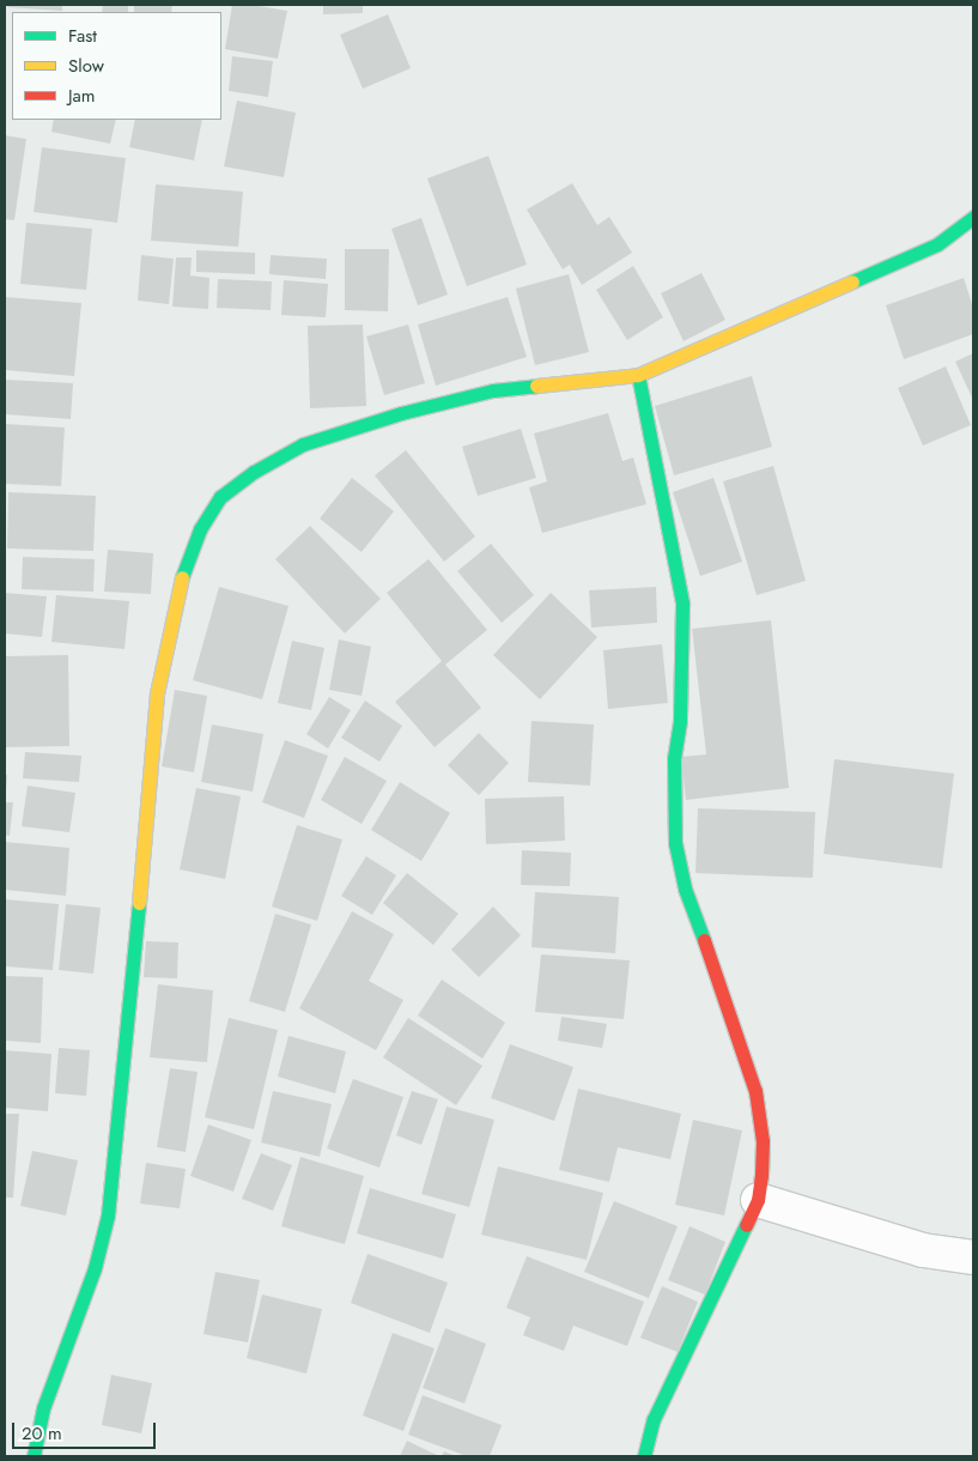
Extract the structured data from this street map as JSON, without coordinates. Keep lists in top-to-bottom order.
{
  "legend": ["Fast", "Slow", "Jam"],
  "scale_bar": "20 m"
}
